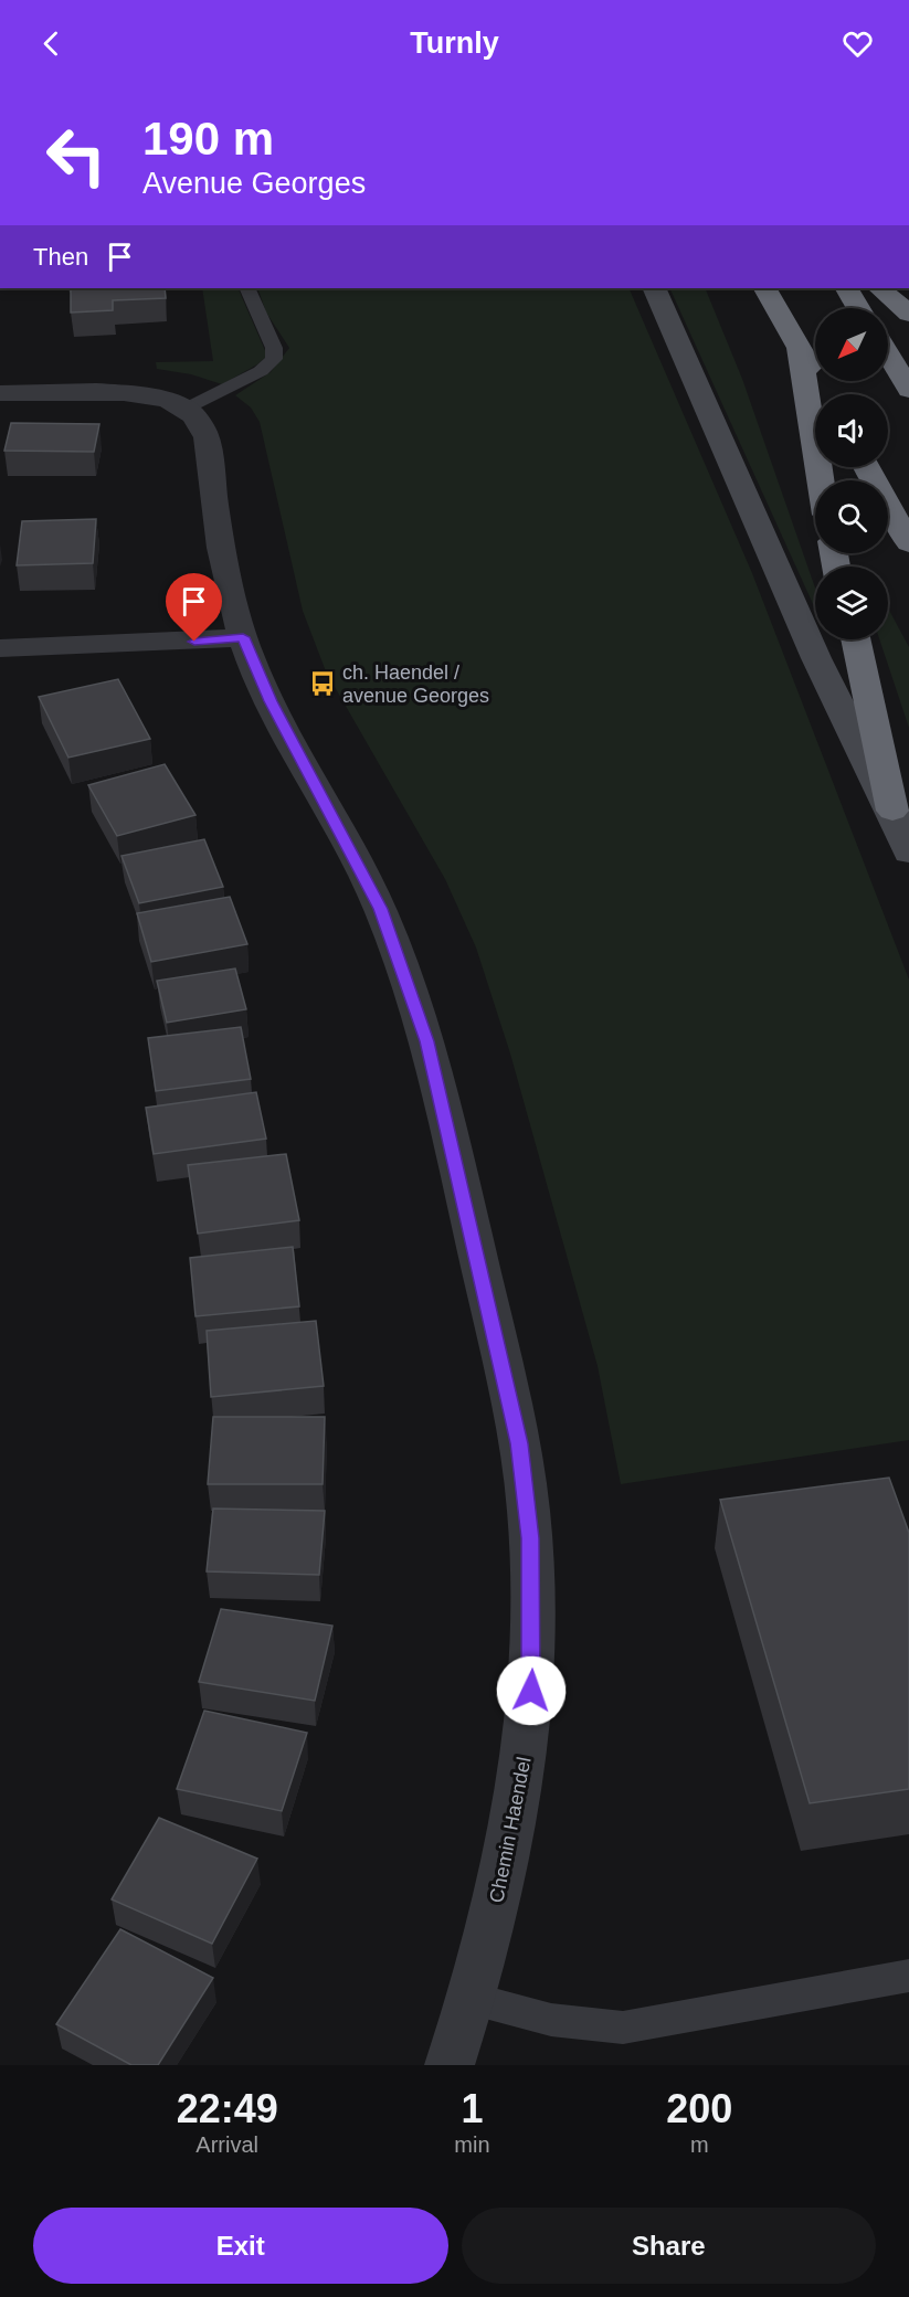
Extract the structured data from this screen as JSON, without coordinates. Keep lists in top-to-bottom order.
{
  "streets": {
    "street": ["Chemin Haendel"]
  },
  "places": {
    "bus stop": ["ch. Haendel / avenue Georges"]
  },
  "north": "bottom left",
  "page": {
    "header": "Turnly",
    "turn": ["190 m", "Avenue Georges"],
    "then": "Then",
    "eta": [
      "22:49",
      "Arrival",
      "1",
      "min",
      "200",
      "m"
    ],
    "buttons": ["Exit", "Share"]
  }
}
